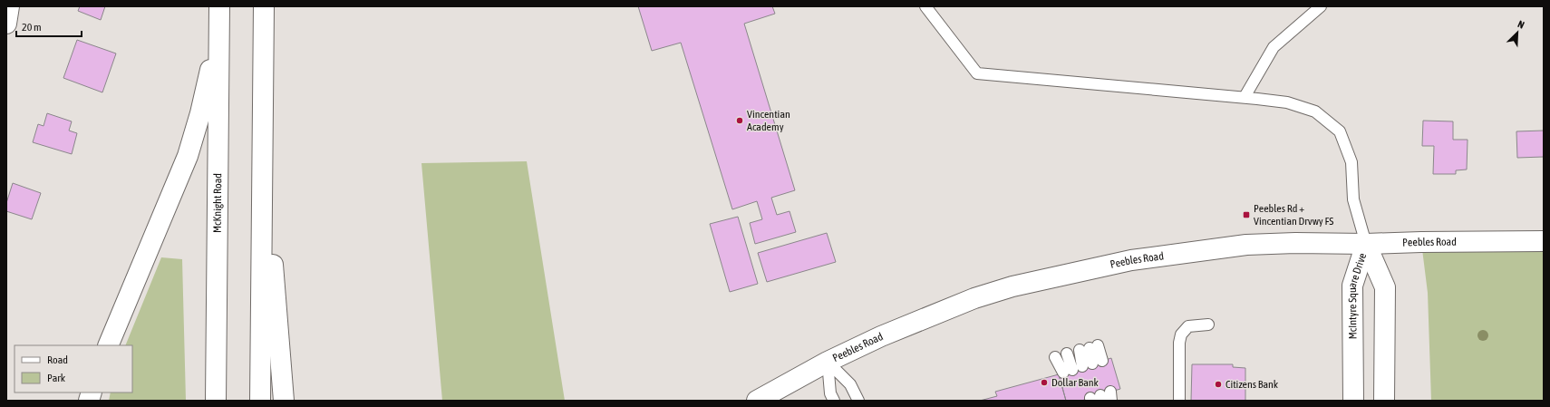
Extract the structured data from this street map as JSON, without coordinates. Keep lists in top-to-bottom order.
{
  "streets": {
    "main road": ["McKnight Road", "Peebles Road", "McIntyre Square Drive"]
  },
  "crossings": [
    ["Peebles Road", "McIntyre Square Drive"]
  ],
  "places": {
    "other": ["Vincentian Academy", "Dollar Bank", "Citizens Bank"],
    "transit": ["Peebles Rd + Vincentian Drvwy FS"]
  },
  "legend": ["Road", "Park"],
  "scale_bar": "20 m",
  "north": "top right"
}
